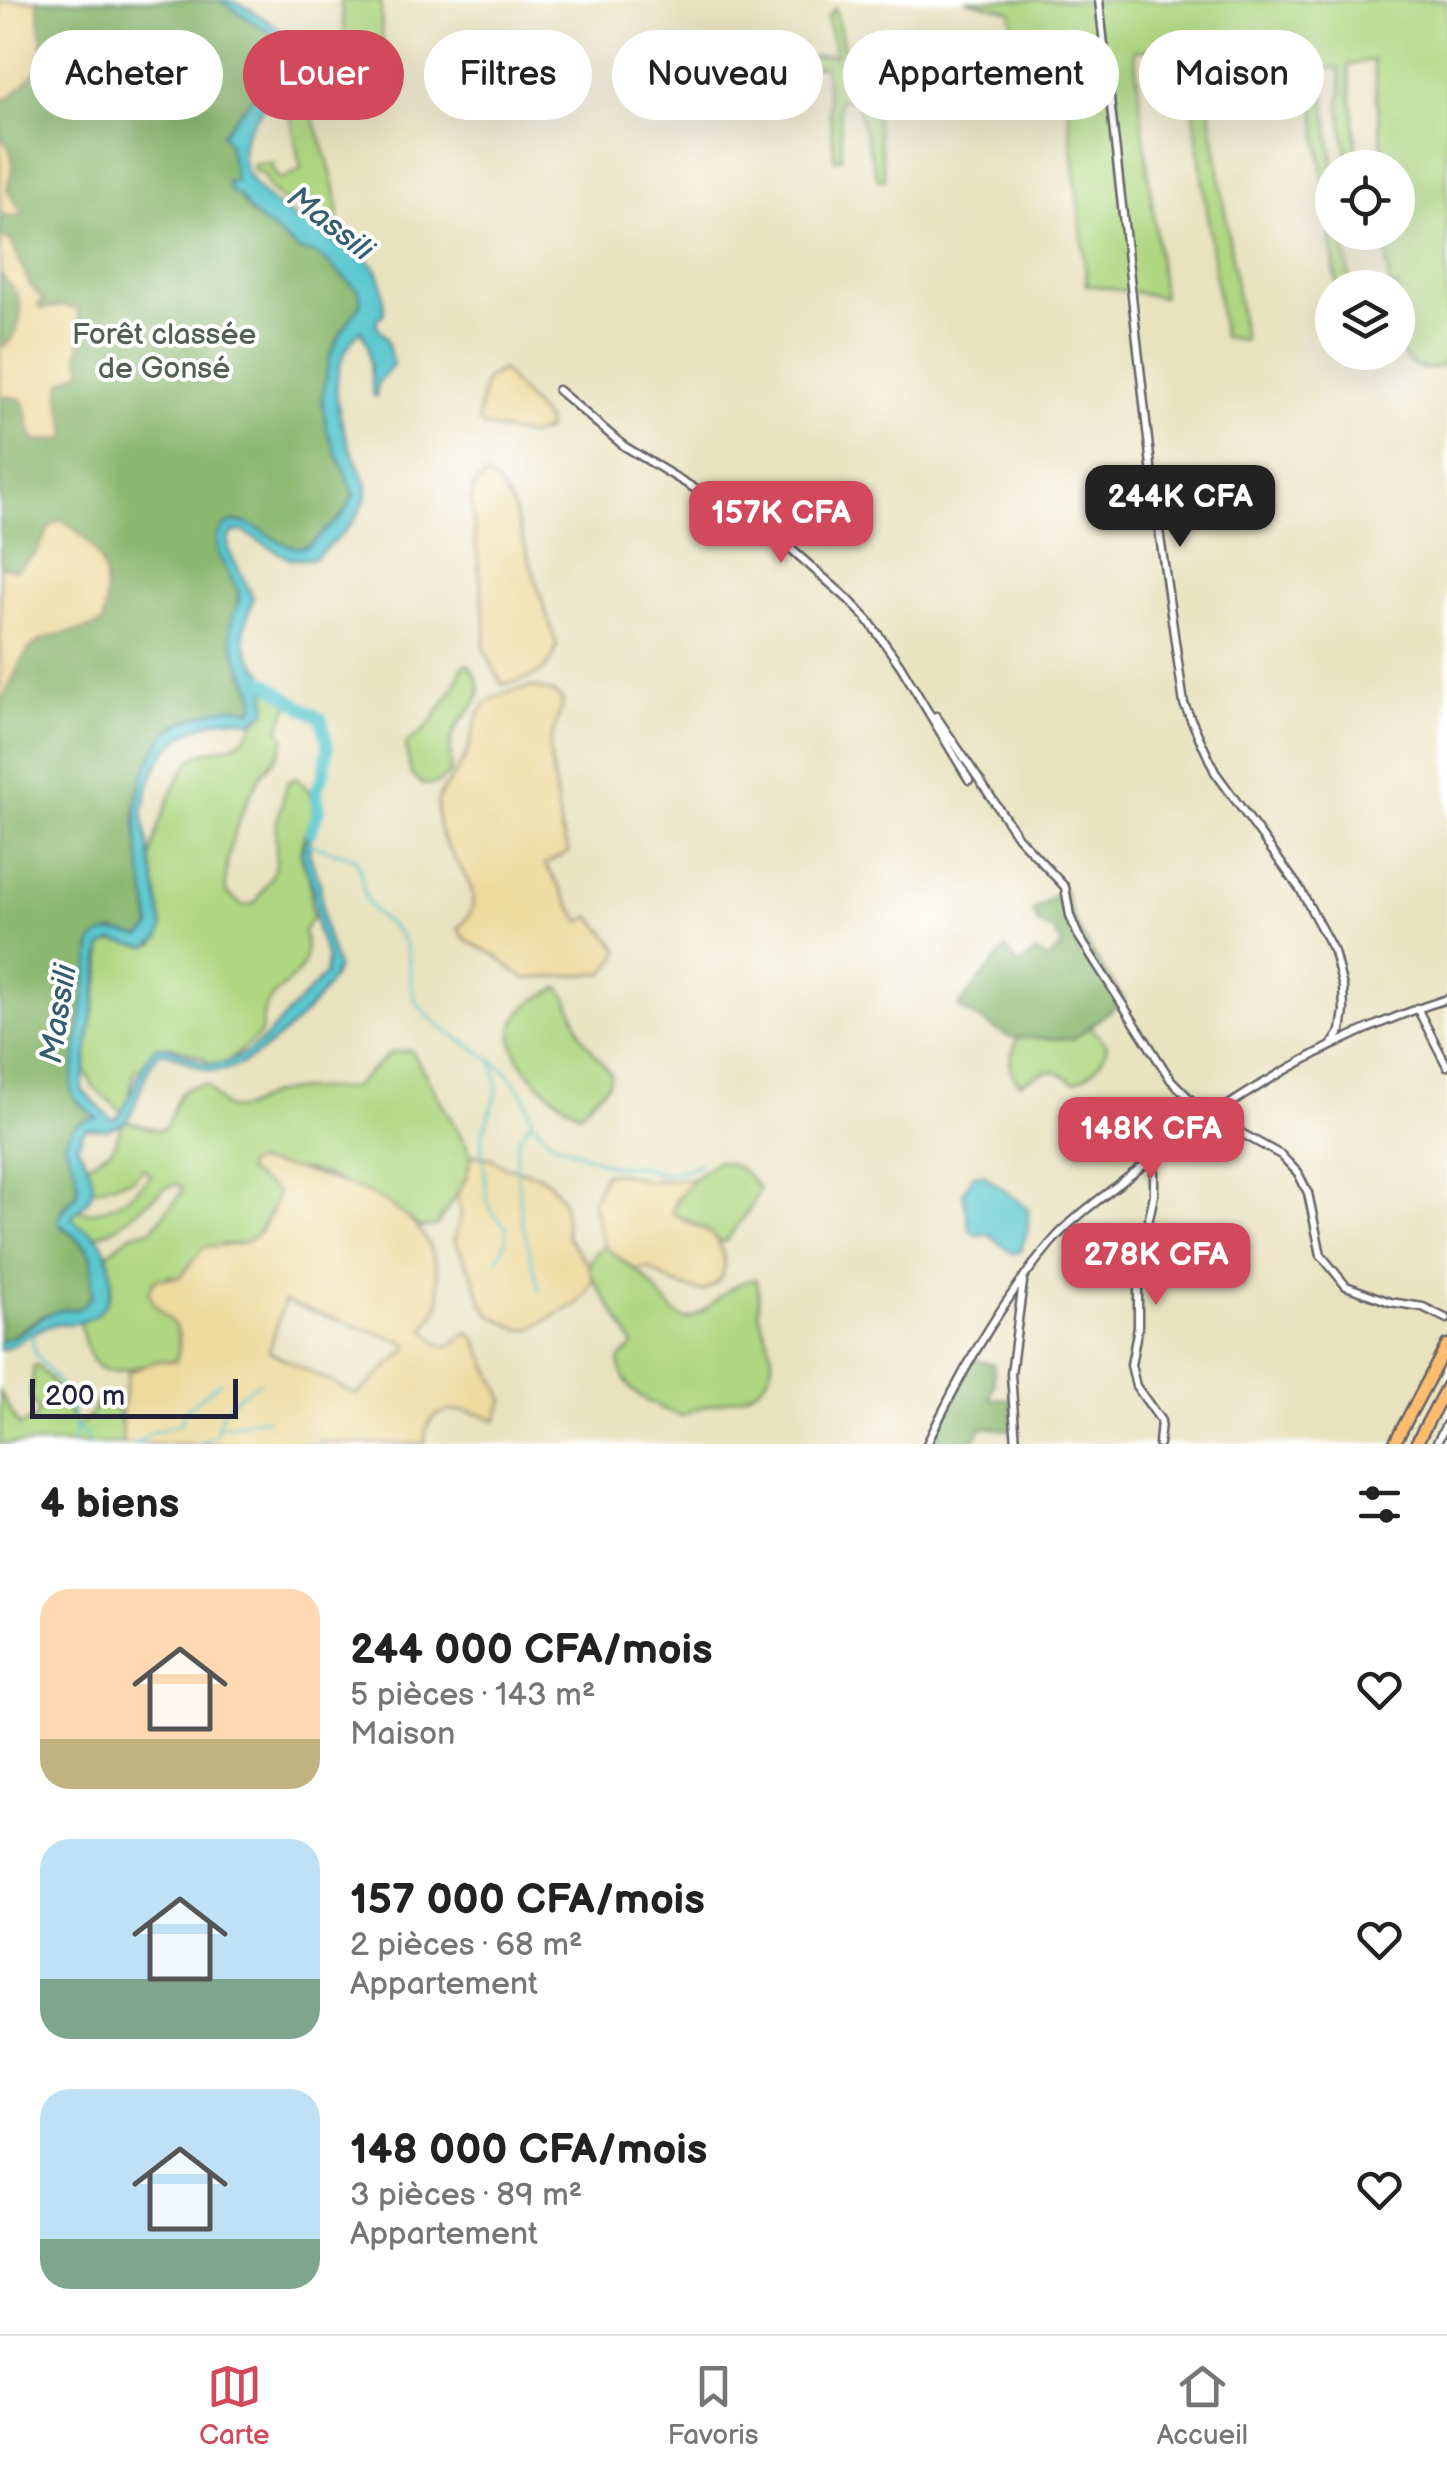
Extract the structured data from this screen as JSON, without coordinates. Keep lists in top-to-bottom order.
{
  "water": ["Massili"],
  "parks": ["Forêt classée de Gonsé"],
  "scale_bar": "200 m",
  "page": {
    "chip": [
      "Acheter",
      "Louer",
      "Filtres",
      "Nouveau",
      "Appartement",
      "Maison"
    ],
    "price": [
      "244K CFA",
      "157K CFA",
      "148K CFA",
      "278K CFA"
    ],
    "scale": "200 m",
    "heading": "4 biens",
    "list": [
      {
        "name": "244 000 CFA/mois",
        "note": "5 pièces · 143 m² · Maison"
      },
      {
        "name": "157 000 CFA/mois",
        "note": "2 pièces · 68 m² · Appartement"
      },
      {
        "name": "148 000 CFA/mois",
        "note": "3 pièces · 89 m² · Appartement"
      }
    ],
    "tabs": ["Carte", "Favoris", "Accueil"]
  }
}
